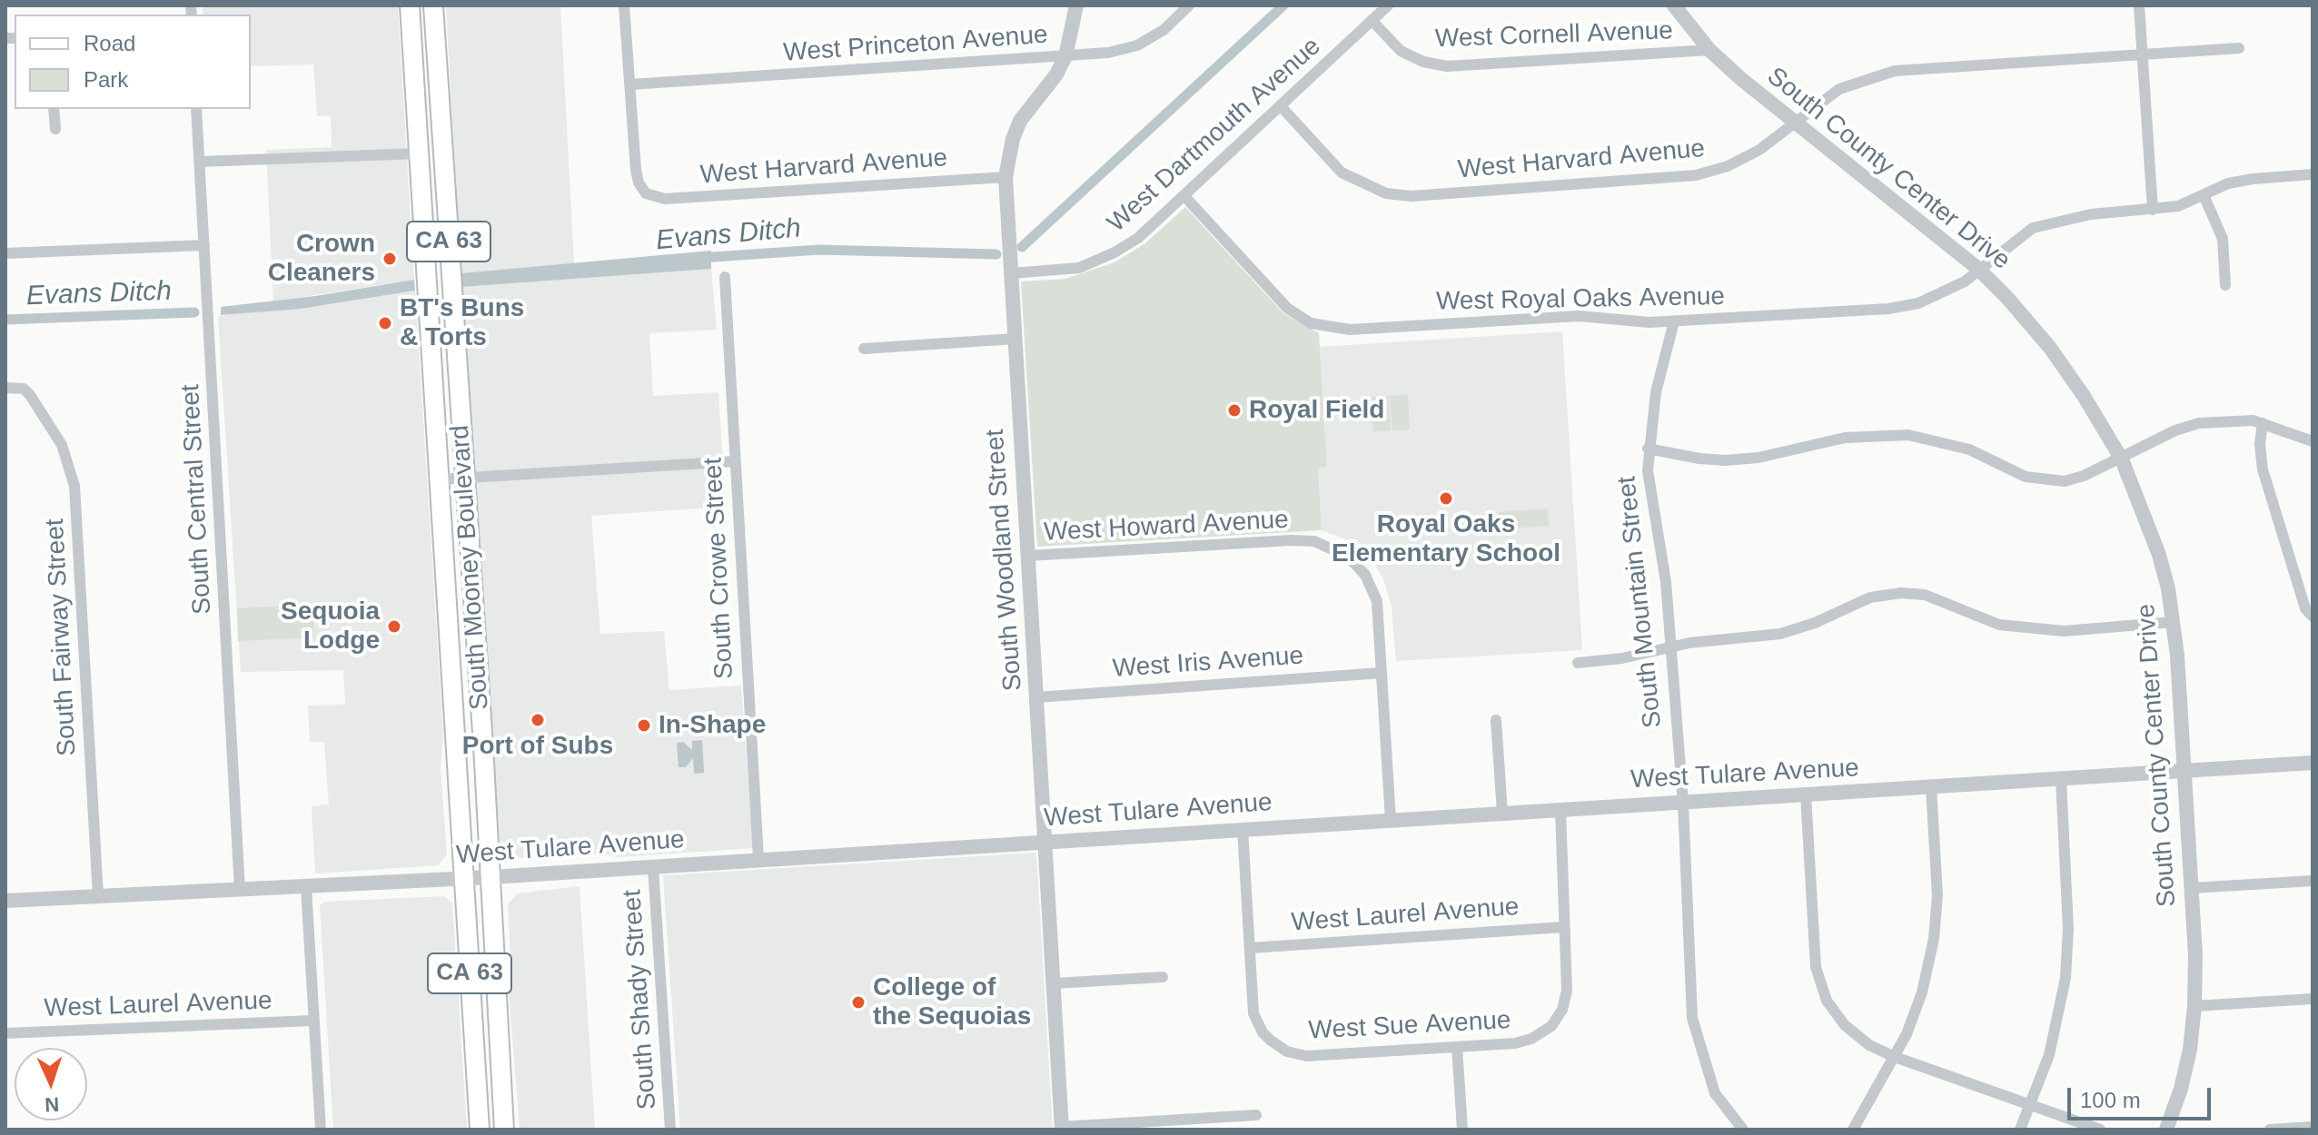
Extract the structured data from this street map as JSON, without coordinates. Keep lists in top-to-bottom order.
{
  "streets": {
    "main road": ["CA 63", "South Mooney Boulevard"],
    "street": [
      "West Cornell Avenue",
      "West Princeton Avenue",
      "West Dartmouth Avenue",
      "West Harvard Avenue",
      "South County Center Drive",
      "West Royal Oaks Avenue",
      "South Central Street",
      "West Howard Avenue",
      "South Woodland Street",
      "South Crowe Street",
      "South Mountain Street",
      "South Fairway Street",
      "West Iris Avenue",
      "West Tulare Avenue",
      "West Laurel Avenue",
      "South Shady Street",
      "West Sue Avenue"
    ]
  },
  "crossings": [
    ["West Cornell Avenue", "West Dartmouth Avenue"],
    ["West Cornell Avenue", "South County Center Drive"],
    ["West Princeton Avenue", "West Harvard Avenue"],
    ["West Princeton Avenue", "South Woodland Street"],
    ["West Dartmouth Avenue", "West Harvard Avenue"],
    ["West Dartmouth Avenue", "West Royal Oaks Avenue"],
    ["West Dartmouth Avenue", "South Woodland Street"],
    ["West Harvard Avenue", "South County Center Drive"],
    ["West Harvard Avenue", "South Woodland Street"],
    ["South County Center Drive", "West Royal Oaks Avenue"],
    ["South County Center Drive", "West Tulare Avenue"],
    ["West Royal Oaks Avenue", "South Mountain Street"],
    ["South Central Street", "West Tulare Avenue"],
    ["West Howard Avenue", "South Woodland Street"],
    ["West Howard Avenue", "West Iris Avenue"],
    ["South Woodland Street", "West Iris Avenue"],
    ["South Woodland Street", "West Tulare Avenue"],
    ["South Mooney Boulevard", "West Tulare Avenue"],
    ["South Crowe Street", "West Tulare Avenue"],
    ["South Mountain Street", "West Tulare Avenue"],
    ["South Fairway Street", "West Tulare Avenue"],
    ["West Tulare Avenue", "South Shady Street"],
    ["West Laurel Avenue", "West Sue Avenue"]
  ],
  "water": ["Evans Ditch"],
  "places": [
    "Crown Cleaners",
    "BT's Buns & Torts",
    "Royal Field",
    "Royal Oaks Elementary School",
    "Sequoia Lodge",
    "Port of Subs",
    "In-Shape",
    "College of the Sequoias"
  ],
  "legend": ["Road", "Park"],
  "scale_bar": "100 m",
  "north": "bottom"
}
